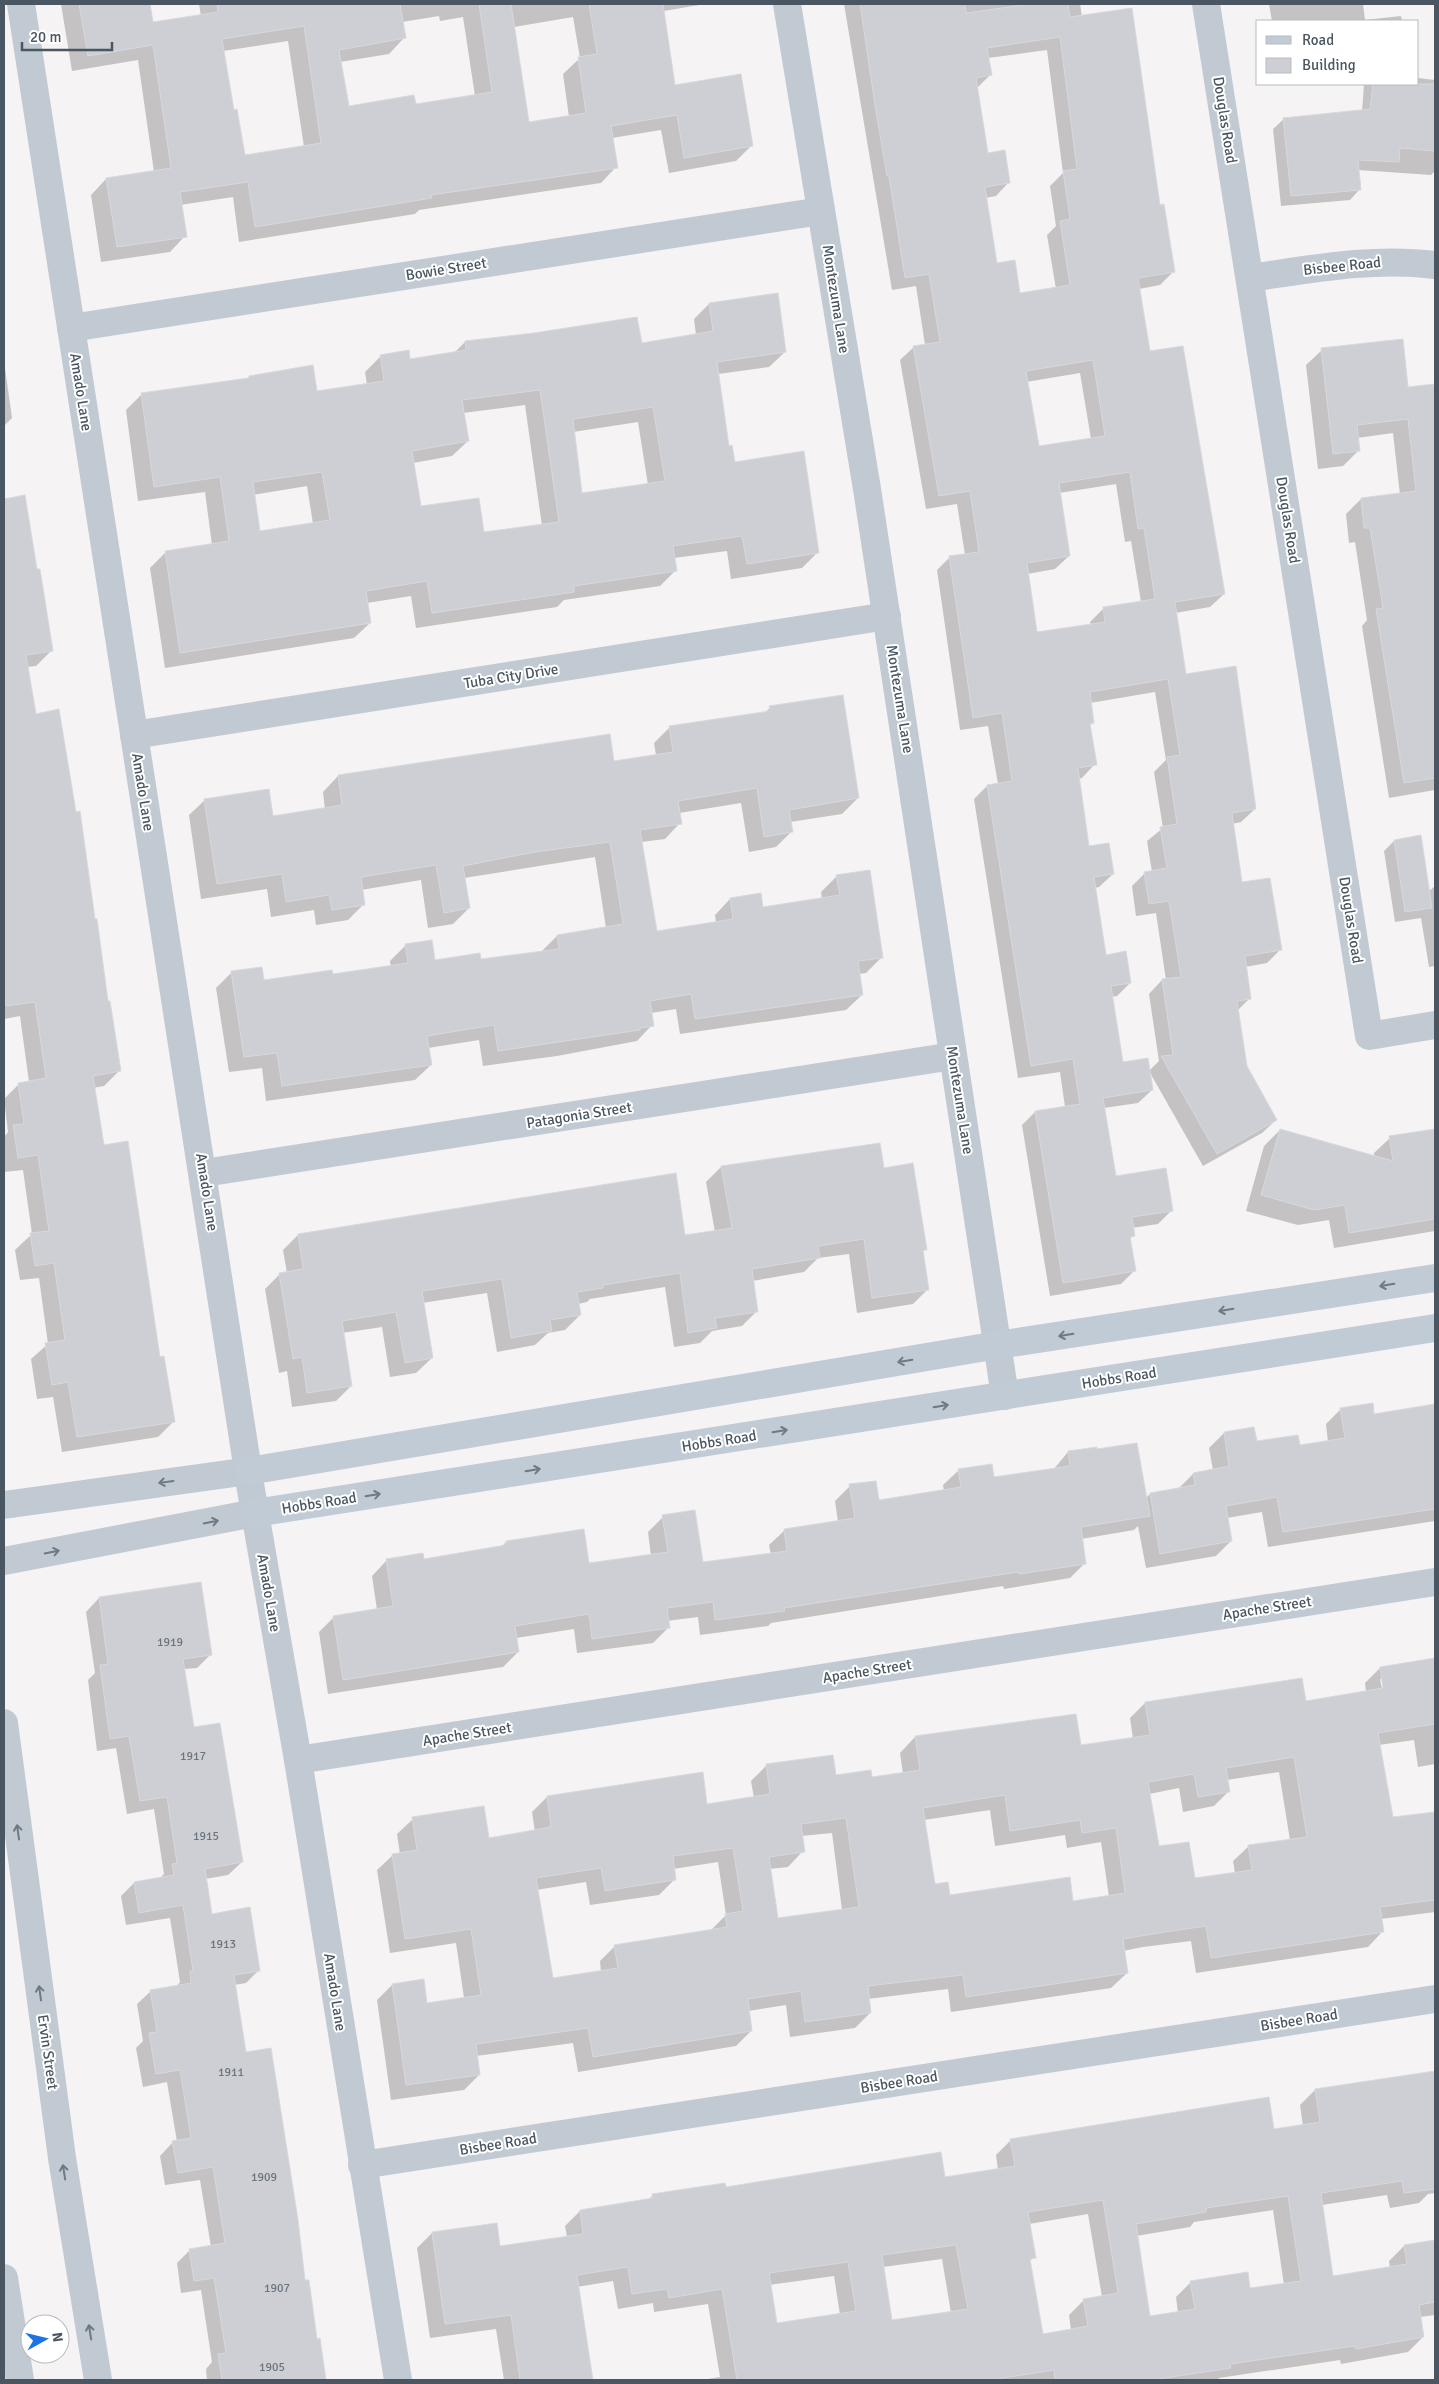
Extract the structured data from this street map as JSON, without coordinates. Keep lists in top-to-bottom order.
{
  "streets": {
    "street": [
      "Douglas Road",
      "Bisbee Road",
      "Bowie Street",
      "Montezuma Lane",
      "Amado Lane",
      "Tuba City Drive",
      "Patagonia Street",
      "Hobbs Road",
      "Apache Street",
      "Ervin Street"
    ]
  },
  "crossings": [
    ["Douglas Road", "Bisbee Road"],
    ["Bisbee Road", "Amado Lane"],
    ["Bowie Street", "Montezuma Lane"],
    ["Bowie Street", "Amado Lane"],
    ["Montezuma Lane", "Tuba City Drive"],
    ["Montezuma Lane", "Patagonia Street"],
    ["Montezuma Lane", "Hobbs Road"],
    ["Amado Lane", "Tuba City Drive"],
    ["Amado Lane", "Patagonia Street"],
    ["Amado Lane", "Hobbs Road"],
    ["Amado Lane", "Apache Street"]
  ],
  "one_way": ["Ervin Street"],
  "house_numbers": [
    "1919",
    "1917",
    "1915",
    "1913",
    "1911",
    "1909",
    "1907",
    "1905"
  ],
  "legend": ["Road", "Building"],
  "scale_bar": "20 m",
  "north": "right"
}
